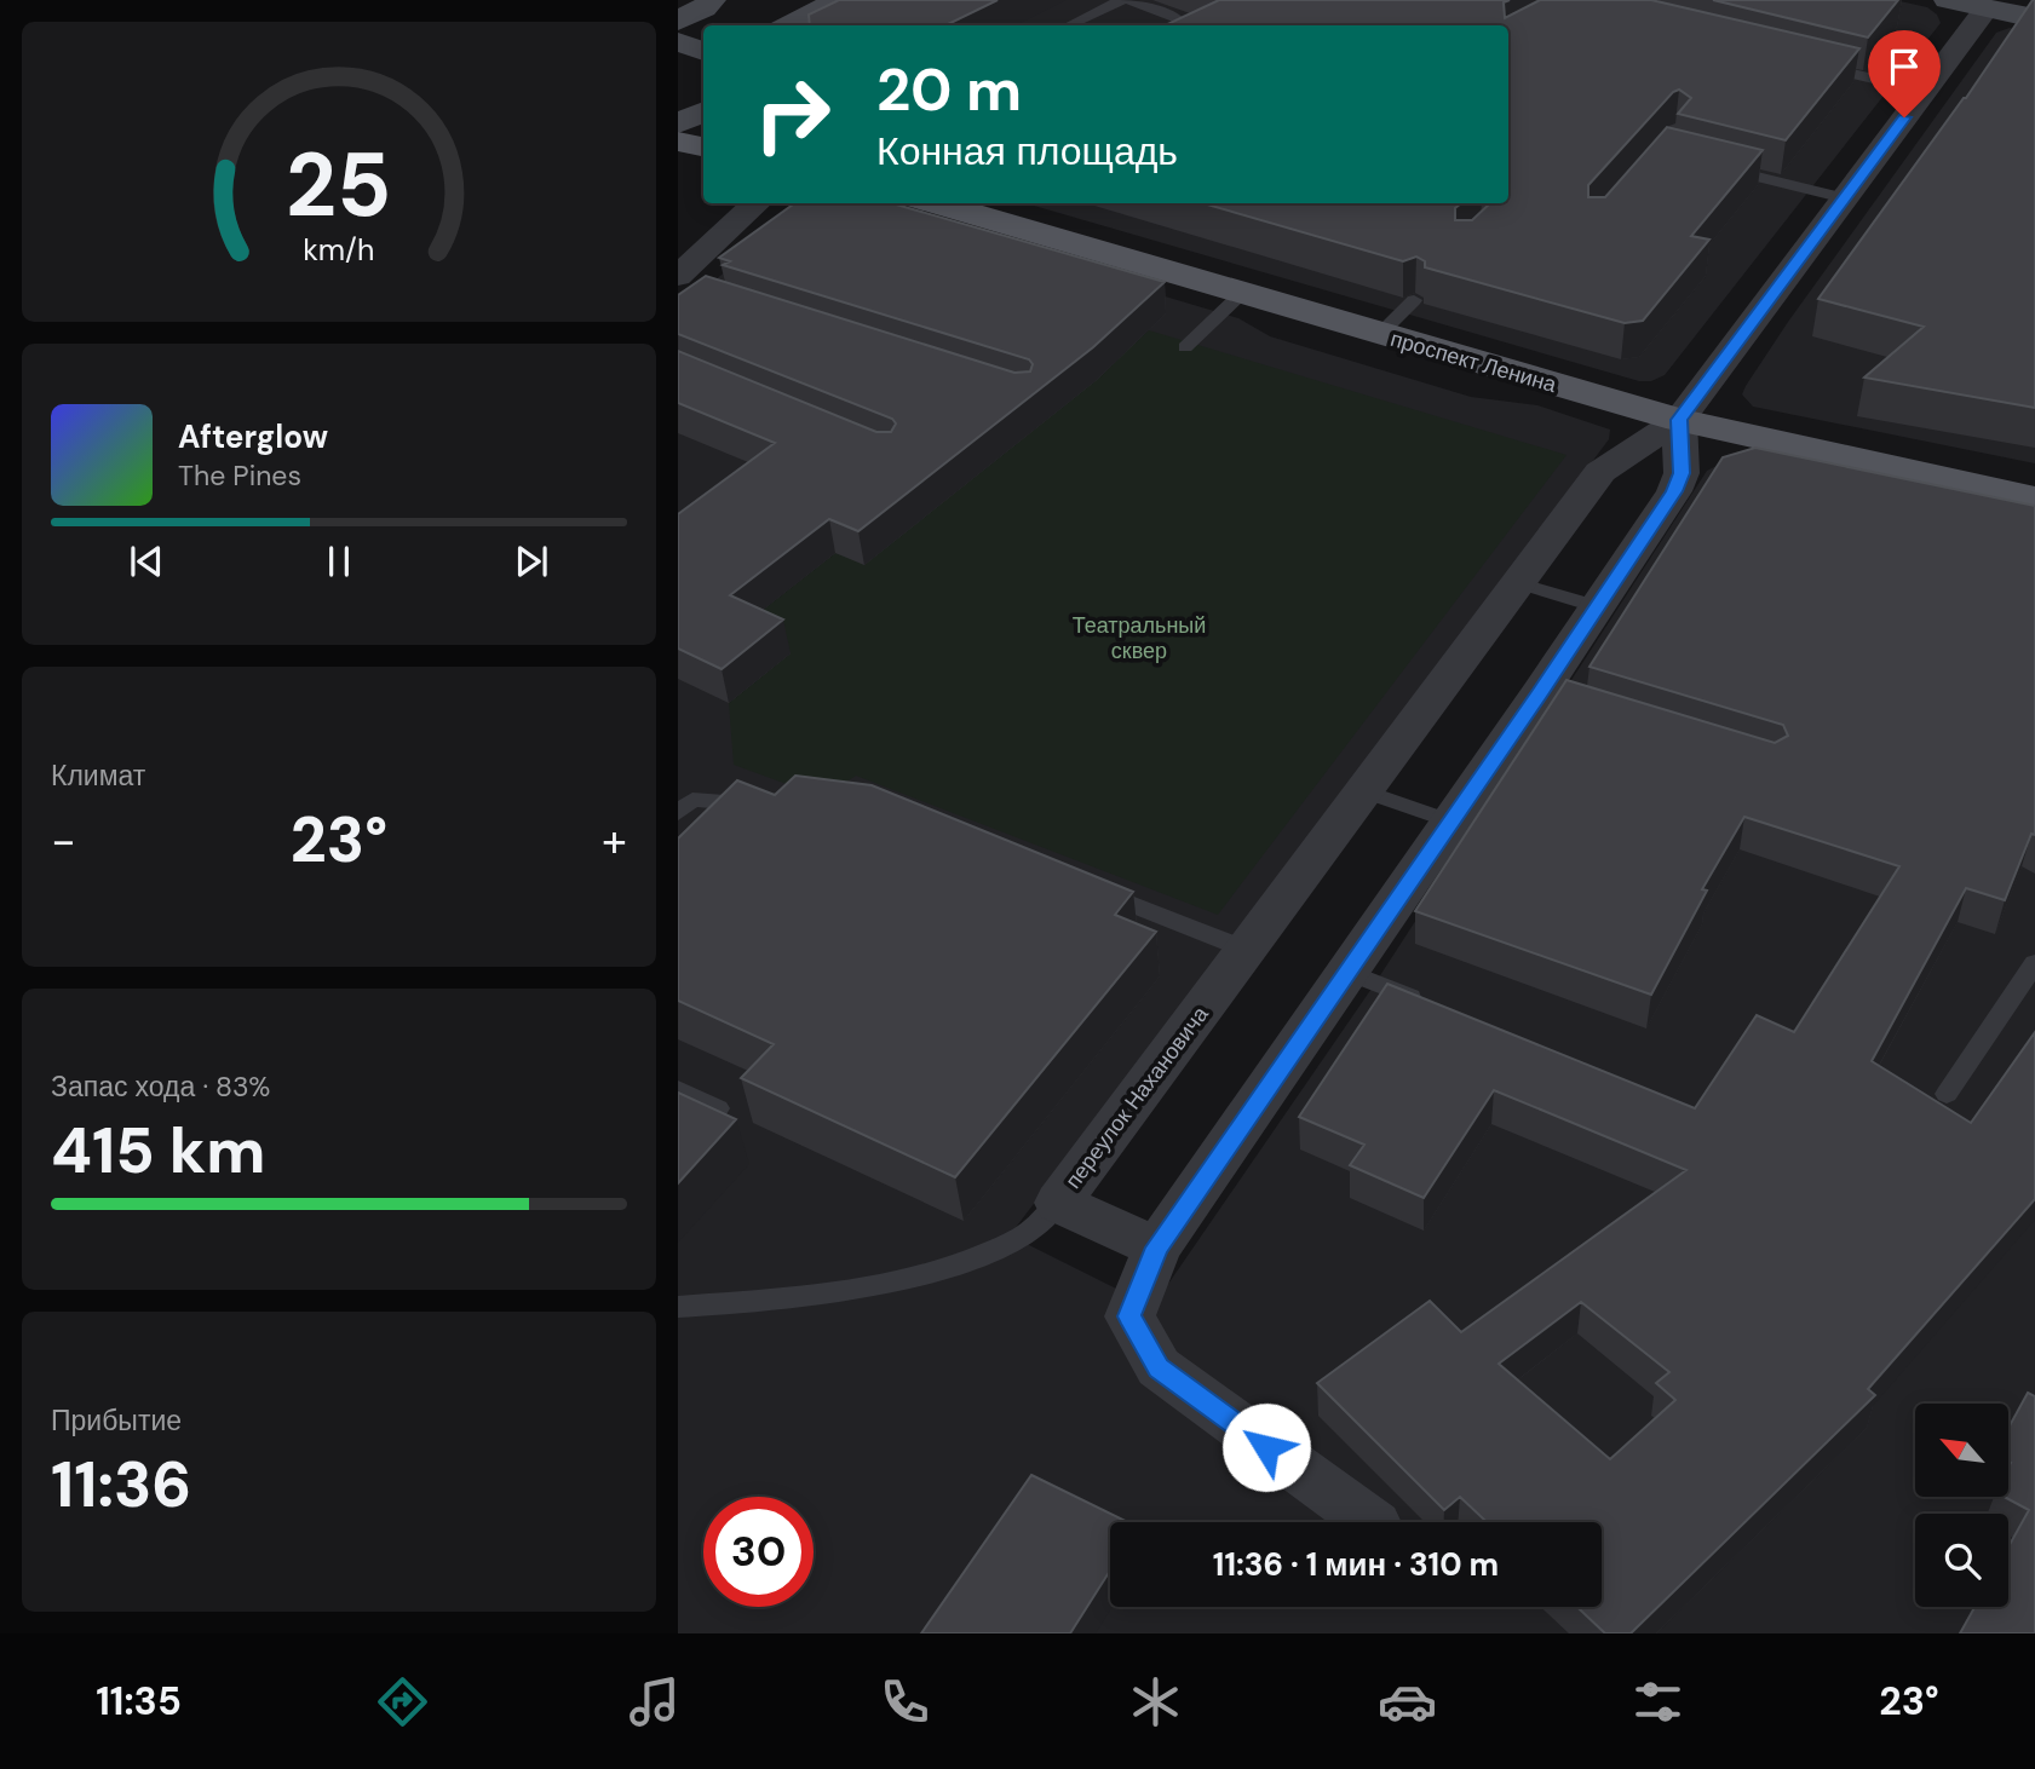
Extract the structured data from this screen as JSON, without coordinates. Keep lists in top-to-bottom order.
{
  "streets": {
    "main road": ["проспект Ленина"],
    "street": ["переулок Нахановича"]
  },
  "crossings": [
    ["проспект Ленина", "переулок Нахановича"]
  ],
  "parks": ["Театральный сквер"],
  "north": "top left",
  "page": {
    "turn": ["20 m", "Конная площадь"],
    "song": ["Afterglow", "The Pines"],
    "tile": [
      "Климат",
      ["Запас хода · 83%", "415 km"],
      ["Прибытие", "11:36"]
    ],
    "heat": ["−", "23°", "+"],
    "limit": "30",
    "trip": "11:36 · 1 мин · 310 m",
    "tabs": ["11:35", "23°"],
    "gauge": ["25", "km/h"]
  }
}
